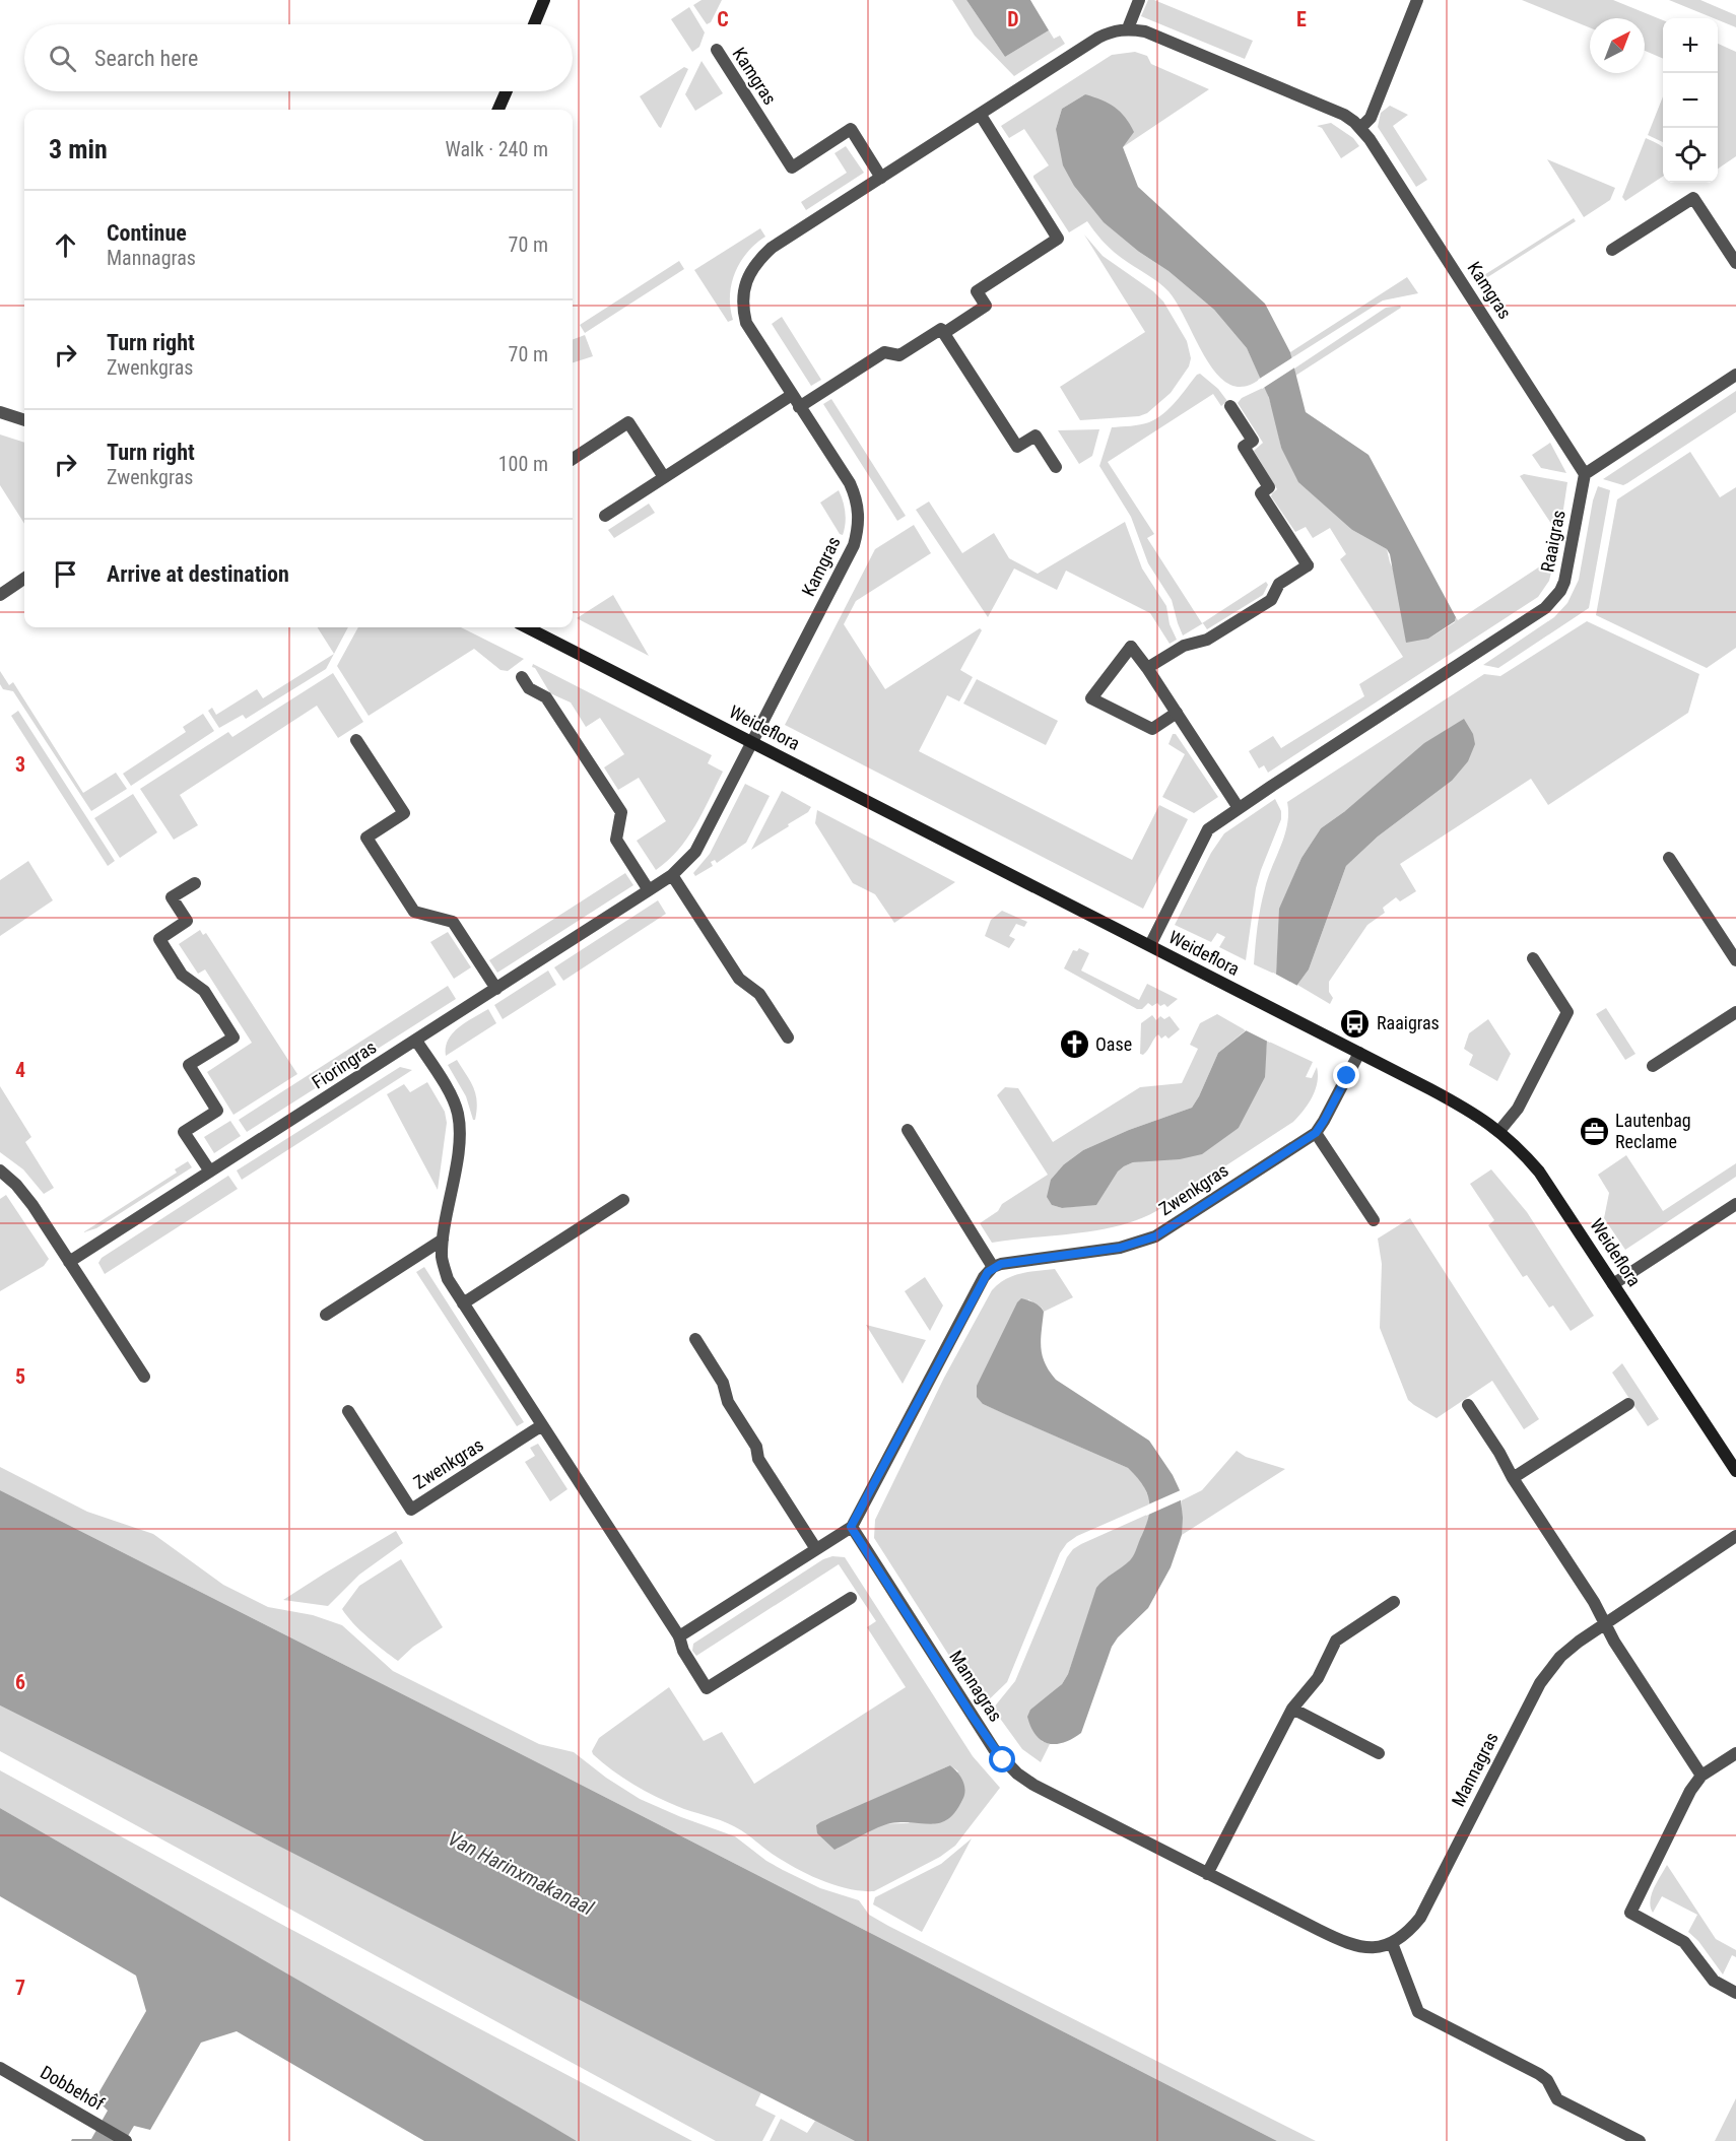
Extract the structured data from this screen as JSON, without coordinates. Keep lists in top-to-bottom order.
{
  "streets": {
    "street": [
      "Kamgras",
      "Raaigras",
      "Weideflora",
      "Fioringras",
      "Zwenkgras",
      "Mannagras",
      "Dobbehôf"
    ]
  },
  "crossings": [
    ["Kamgras", "Raaigras"],
    ["Kamgras", "Weideflora"],
    ["Kamgras", "Fioringras"],
    ["Raaigras", "Weideflora"],
    ["Weideflora", "Fioringras"],
    ["Weideflora", "Zwenkgras"]
  ],
  "water": ["Van Harinxmakanaal"],
  "places": {
    "bus stop": ["Raaigras"],
    "church": ["Oase"],
    "office": ["Lautenbag Reclame"]
  },
  "north": "top right",
  "page": {
    "map_buttons": ["+", "−"],
    "search": "Search here",
    "heading": ["3 min", "Walk · 240 m"],
    "list": [
      ["Continue", "Mannagras", "70 m"],
      ["Turn right", "Zwenkgras", "70 m"],
      ["Turn right", "Zwenkgras", "100 m"],
      "Arrive at destination"
    ]
  },
  "grid": {
    "columns": ["C", "D", "E"],
    "rows": [
      "3",
      "4",
      "5",
      "6",
      "7"
    ]
  }
}
